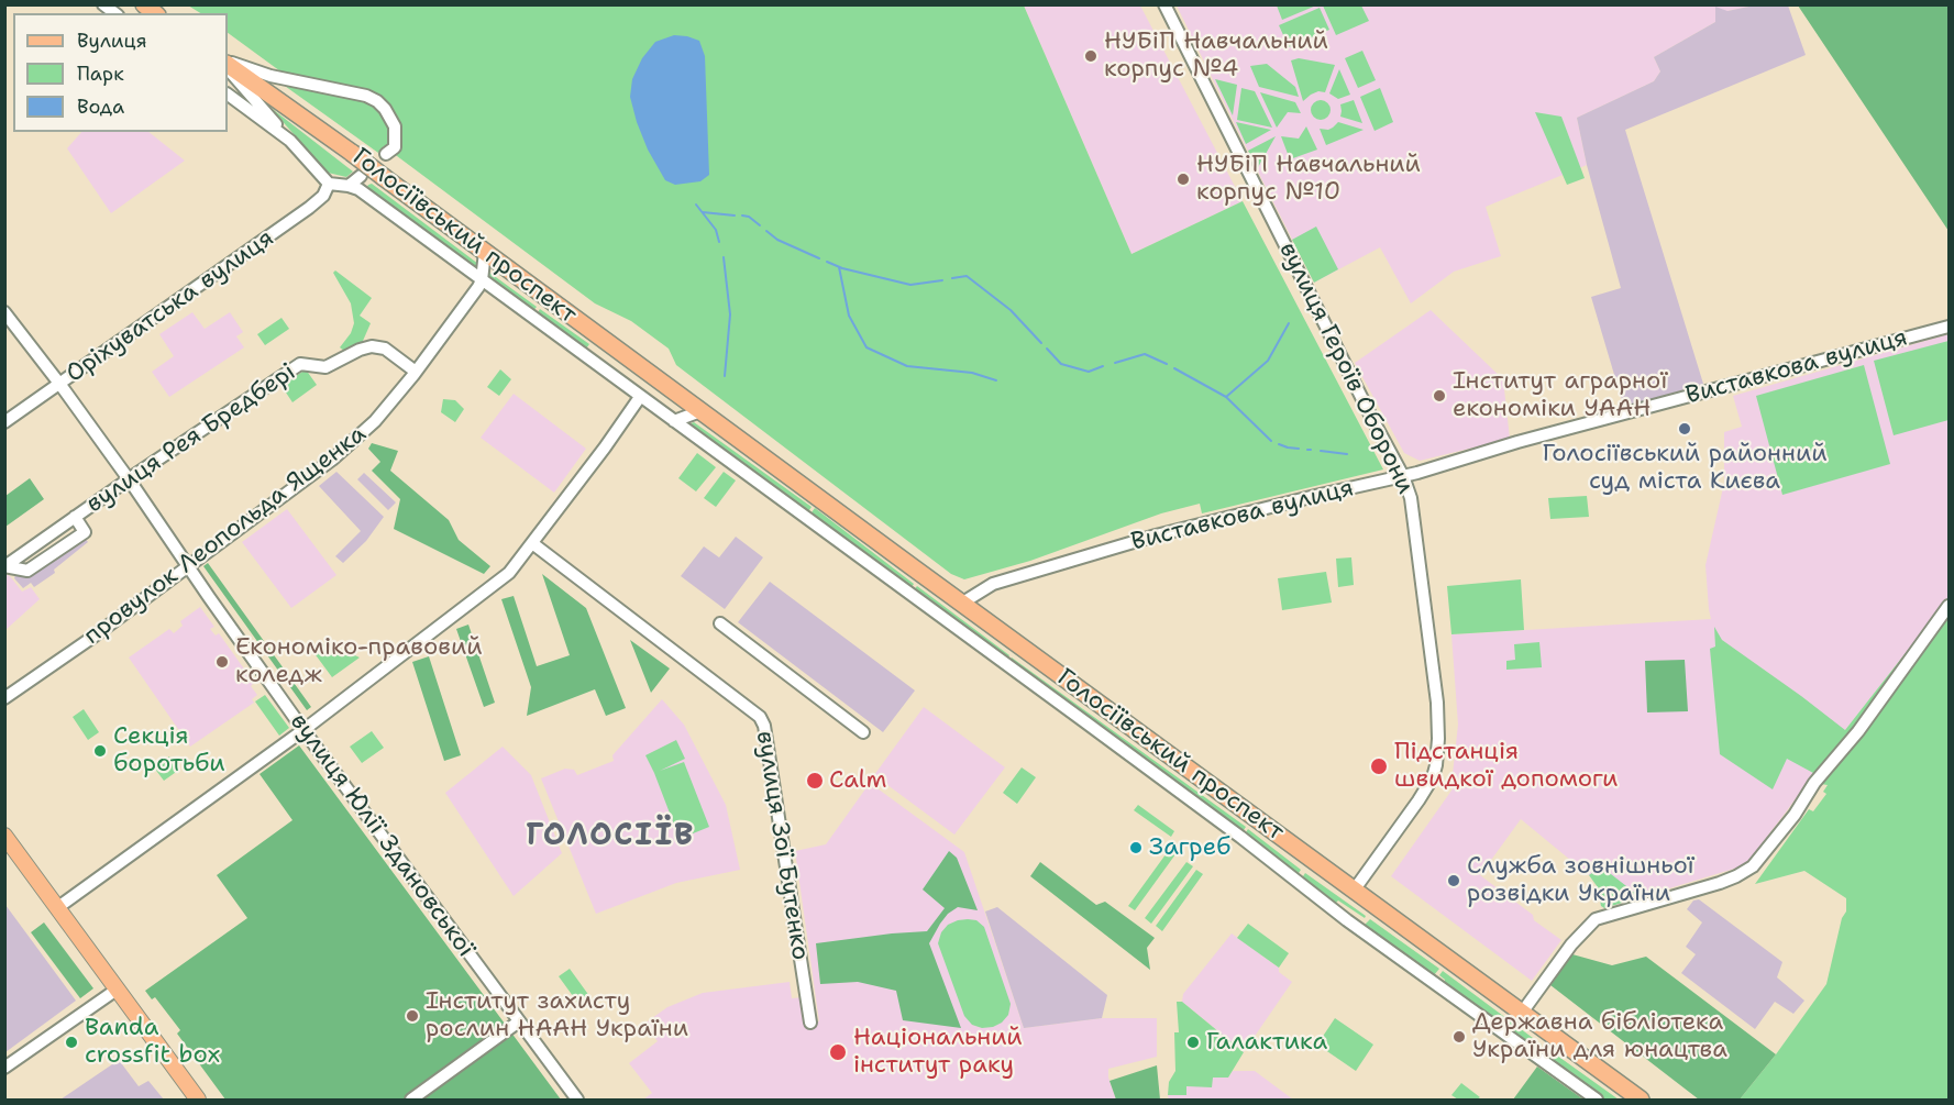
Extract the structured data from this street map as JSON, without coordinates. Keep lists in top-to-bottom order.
{
  "streets": {
    "highway": ["Голосіївський проспект"],
    "street": [
      "Оріхуватська вулиця",
      "Виставкова вулиця",
      "вулиця Героїв Оборони",
      "вулиця Рея Бредбері",
      "провулок Леопольда Ященка",
      "вулиця Юлії Здановської",
      "вулиця Зої Бутенко"
    ]
  },
  "crossings": [
    ["Голосіївський проспект", "Оріхуватська вулиця"],
    ["Голосіївський проспект", "Виставкова вулиця"],
    ["Голосіївський проспект", "вулиця Героїв Оборони"],
    ["Голосіївський проспект", "провулок Леопольда Ященка"],
    ["Оріхуватська вулиця", "вулиця Юлії Здановської"],
    ["Виставкова вулиця", "вулиця Героїв Оборони"],
    ["вулиця Рея Бредбері", "провулок Леопольда Ященка"],
    ["вулиця Рея Бредбері", "вулиця Юлії Здановської"],
    ["провулок Леопольда Ященка", "вулиця Юлії Здановської"]
  ],
  "districts": ["ГОЛОСІЇВ"],
  "places": [
    "НУБіП Навчальний корпус №4",
    "НУБіП Навчальний корпус №10",
    "Інститут аграрної економіки УААН",
    "Голосіївський районний суд міста Києва",
    "Економіко-правовий коледж",
    "Секція боротьби",
    "Підстанція швидкої допомоги",
    "Calm",
    "Загреб",
    "Служба зовнішньої розвідки України",
    "Інститут захисту рослин НААН України",
    "Державна бібліотека України для юнацтва",
    "Banda crossfit box",
    "Галактика",
    "Національний інститут раку"
  ],
  "legend": ["Вулиця", "Парк", "Вода"]
}
